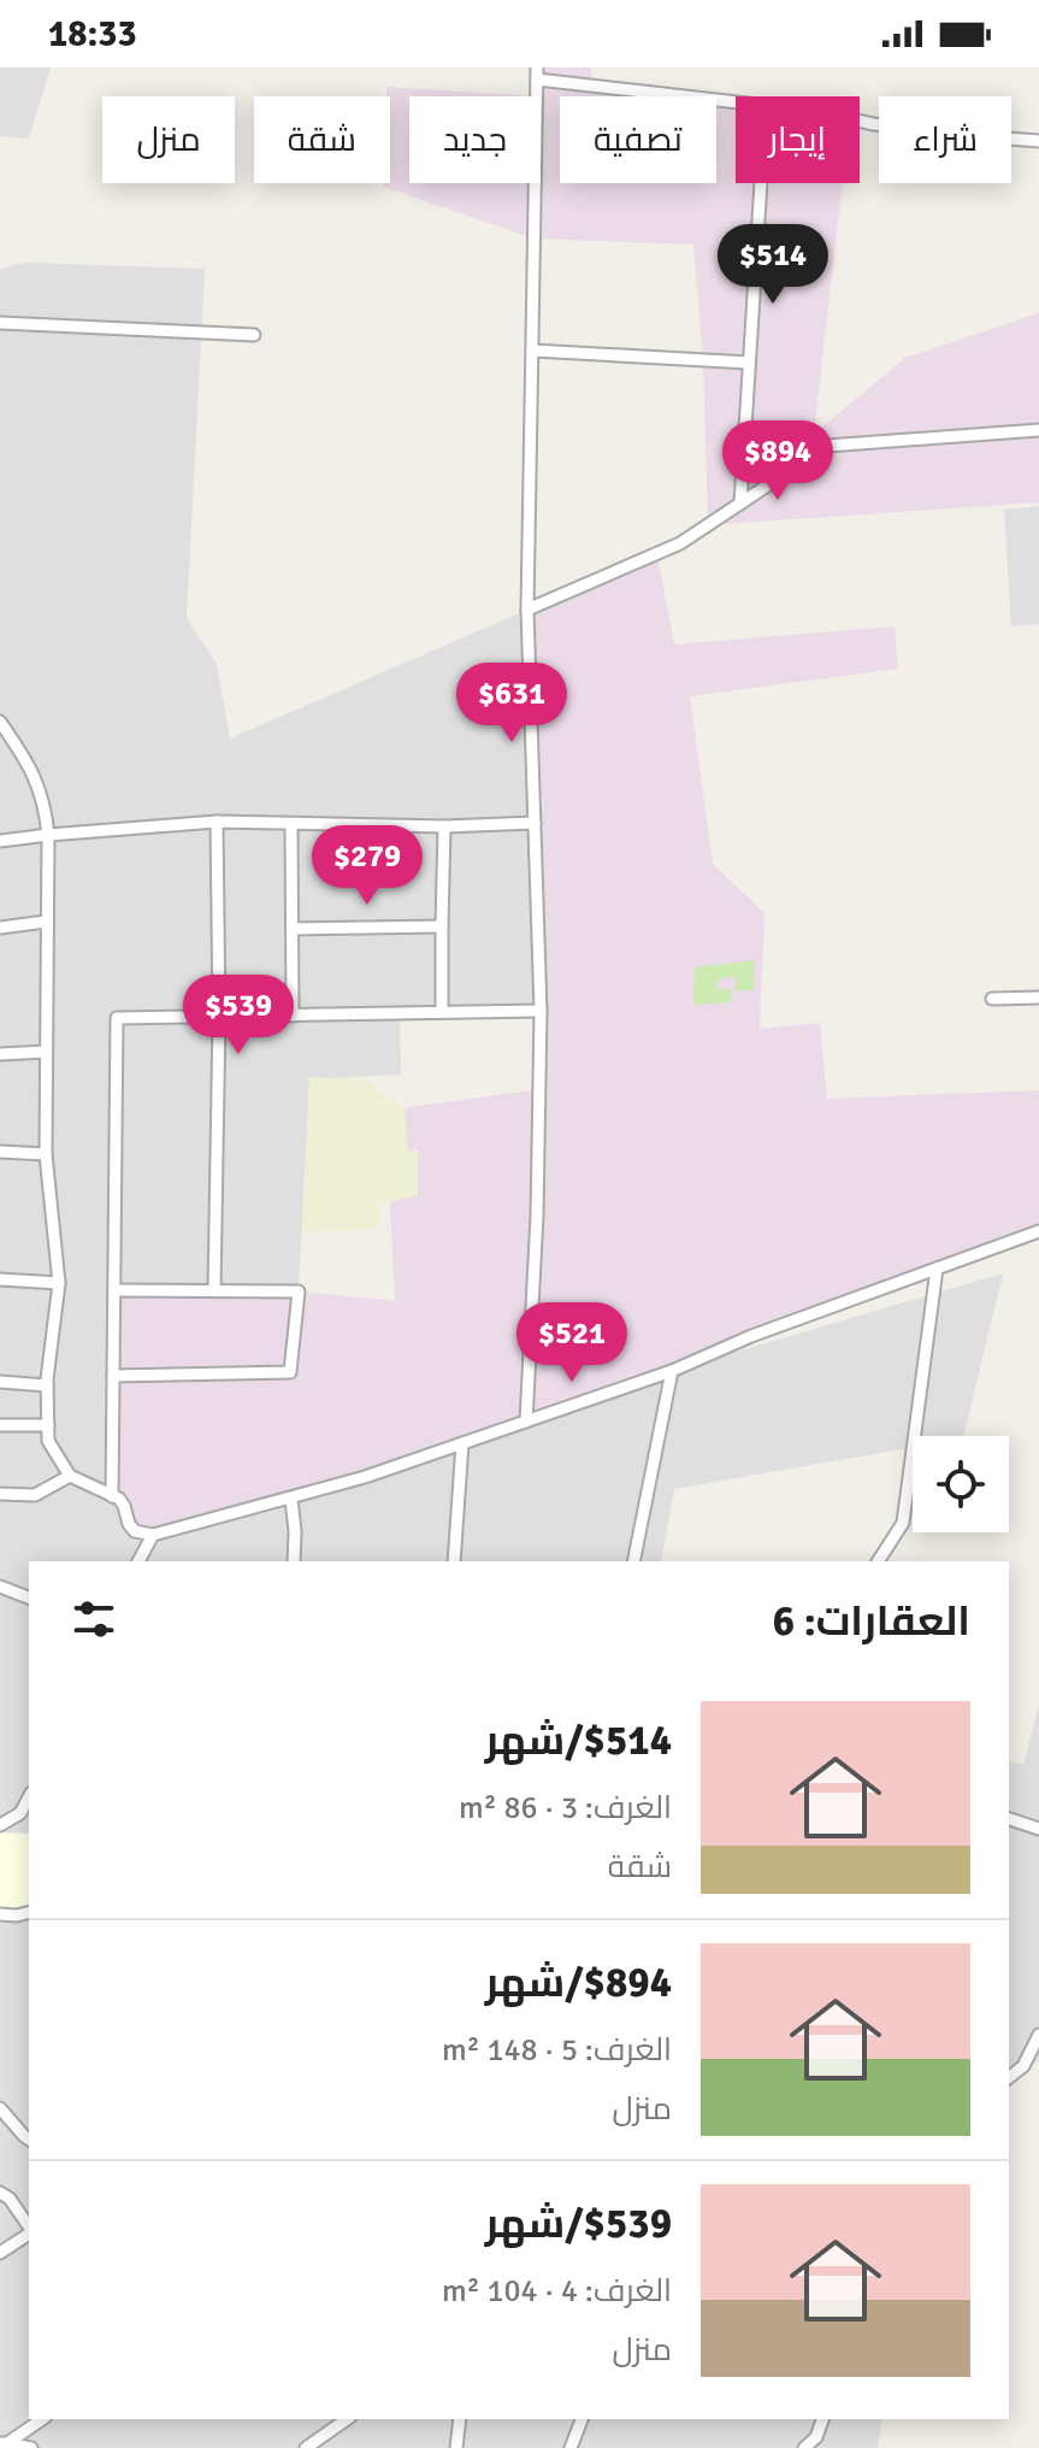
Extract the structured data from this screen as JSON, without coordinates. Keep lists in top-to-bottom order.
{
  "page": {
    "status": "18:33",
    "chip": [
      "شراء",
      "إيجار",
      "تصفية",
      "جديد",
      "شقة",
      "منزل"
    ],
    "price": [
      "$514",
      "$894",
      "$631",
      "$279",
      "$539",
      "$521"
    ],
    "heading": "العقارات: 6",
    "list": [
      {
        "name": "$514/شهر",
        "note": "الغرف: 3 · 86 m² · شقة"
      },
      {
        "name": "$894/شهر",
        "note": "الغرف: 5 · 148 m² · منزل"
      },
      {
        "name": "$539/شهر",
        "note": "الغرف: 4 · 104 m² · منزل"
      }
    ]
  }
}
